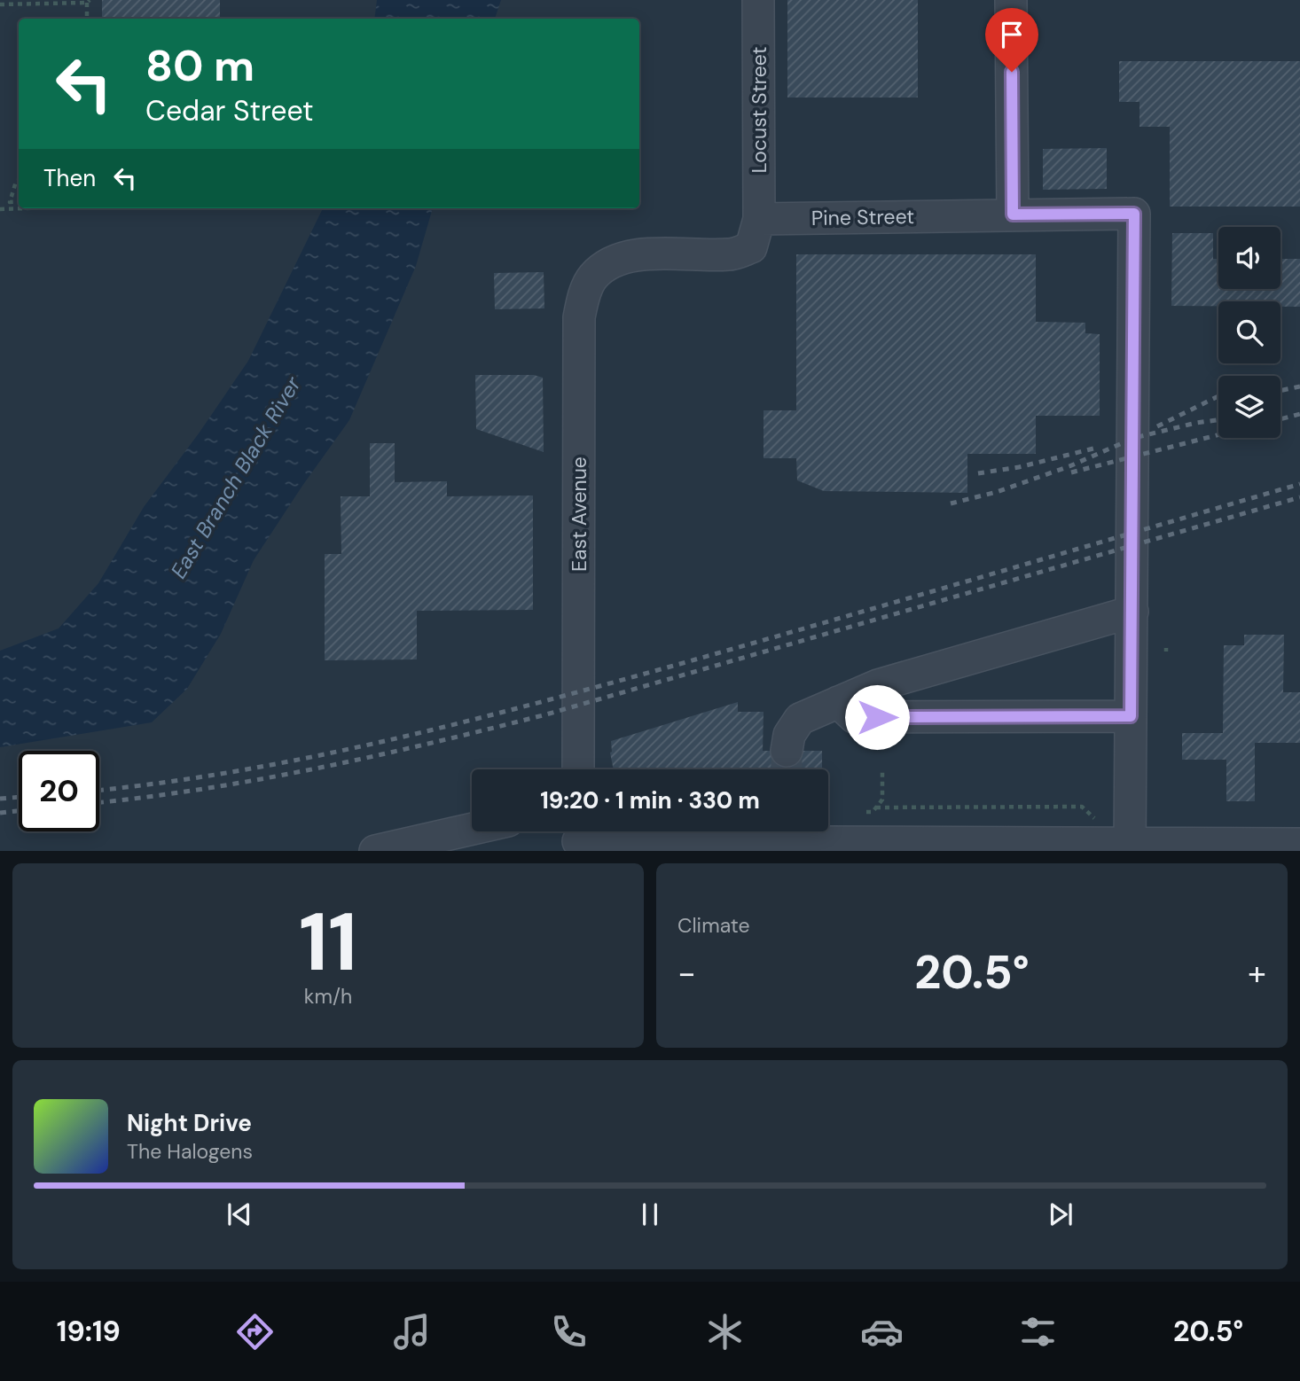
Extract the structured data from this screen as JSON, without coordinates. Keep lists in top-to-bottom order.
{
  "streets": {
    "street": ["Locust Street", "Pine Street", "East Avenue"]
  },
  "crossings": [
    ["Locust Street", "Pine Street"],
    ["Locust Street", "East Avenue"],
    ["Pine Street", "East Avenue"]
  ],
  "water": ["East Branch Black River"],
  "page": {
    "turn": ["80 m", "Cedar Street"],
    "then": "Then",
    "limit": "20",
    "trip": "19:20 · 1 min · 330 m",
    "tile": [
      ["11", "km/h"],
      "Climate"
    ],
    "heat": ["−", "20.5°", "+"],
    "song": ["Night Drive", "The Halogens"],
    "tabs": ["19:19", "20.5°"]
  }
}
